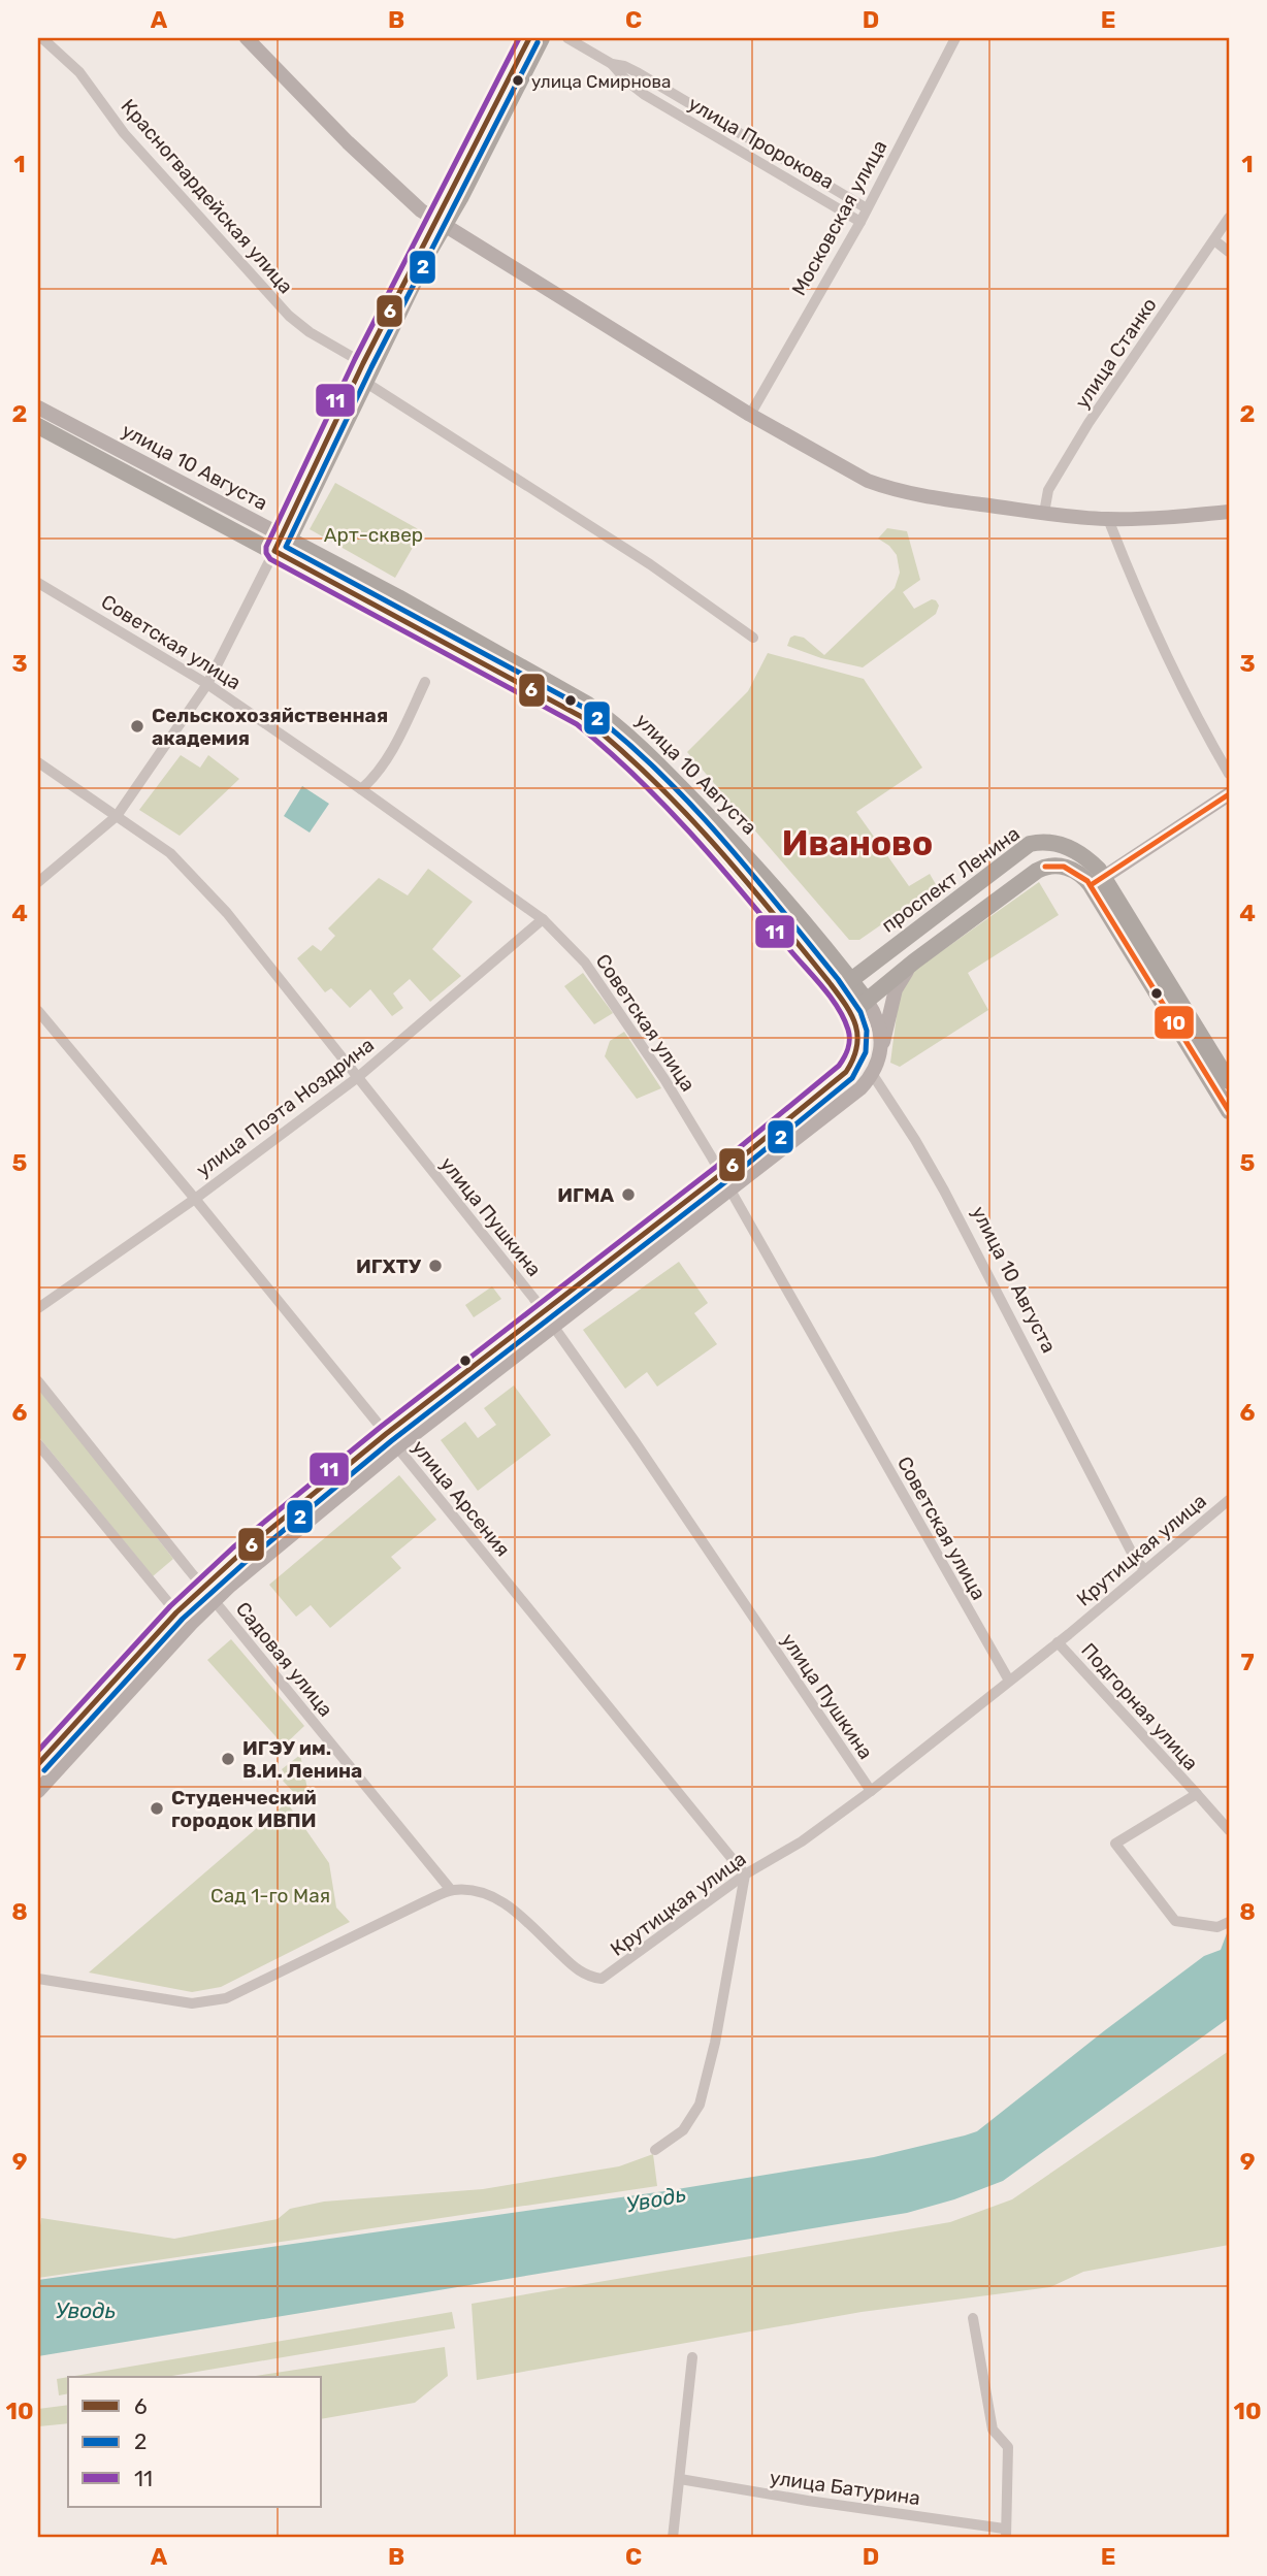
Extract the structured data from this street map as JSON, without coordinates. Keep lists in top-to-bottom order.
{
  "streets": {
    "highway": ["улица 10 Августа", "проспект Ленина"],
    "street": [
      "улица Пророкова",
      "Красногвардейская улица",
      "Московская улица",
      "улица Станко",
      "Советская улица",
      "улица Поэта Ноздрина",
      "улица Пушкина",
      "улица Арсения",
      "Крутицкая улица",
      "Садовая улица",
      "Подгорная улица",
      "улица Батурина"
    ]
  },
  "crossings": [
    ["улица Пророкова", "Московская улица"],
    ["улица 10 Августа", "Советская улица"],
    ["улица 10 Августа", "проспект Ленина"],
    ["улица 10 Августа", "Крутицкая улица"],
    ["Советская улица", "улица Поэта Ноздрина"],
    ["Советская улица", "Крутицкая улица"],
    ["улица Поэта Ноздрина", "улица Пушкина"],
    ["улица Поэта Ноздрина", "улица Арсения"],
    ["улица Пушкина", "Крутицкая улица"],
    ["улица Арсения", "Крутицкая улица"],
    ["Крутицкая улица", "Садовая улица"],
    ["Крутицкая улица", "Подгорная улица"]
  ],
  "districts": ["Иваново"],
  "water": ["Уводь"],
  "parks": ["Арт-сквер", "Сад 1-го Мая"],
  "places": [
    "улица Смирнова",
    "Сельскохозяйственная академия",
    "ИГМА",
    "ИГХТУ",
    "ИГЭУ им. В.И. Ленина",
    "Студенческий городок ИВПИ"
  ],
  "lines": [
    "transit line 6",
    "transit line 11",
    "transit line 2",
    "transit line 10"
  ],
  "legend": ["6", "2", "11"],
  "grid": {
    "columns": [
      "A",
      "B",
      "C",
      "D",
      "E"
    ],
    "rows": [
      "1",
      "2",
      "3",
      "4",
      "5",
      "6",
      "7",
      "8",
      "9",
      "10"
    ]
  }
}
